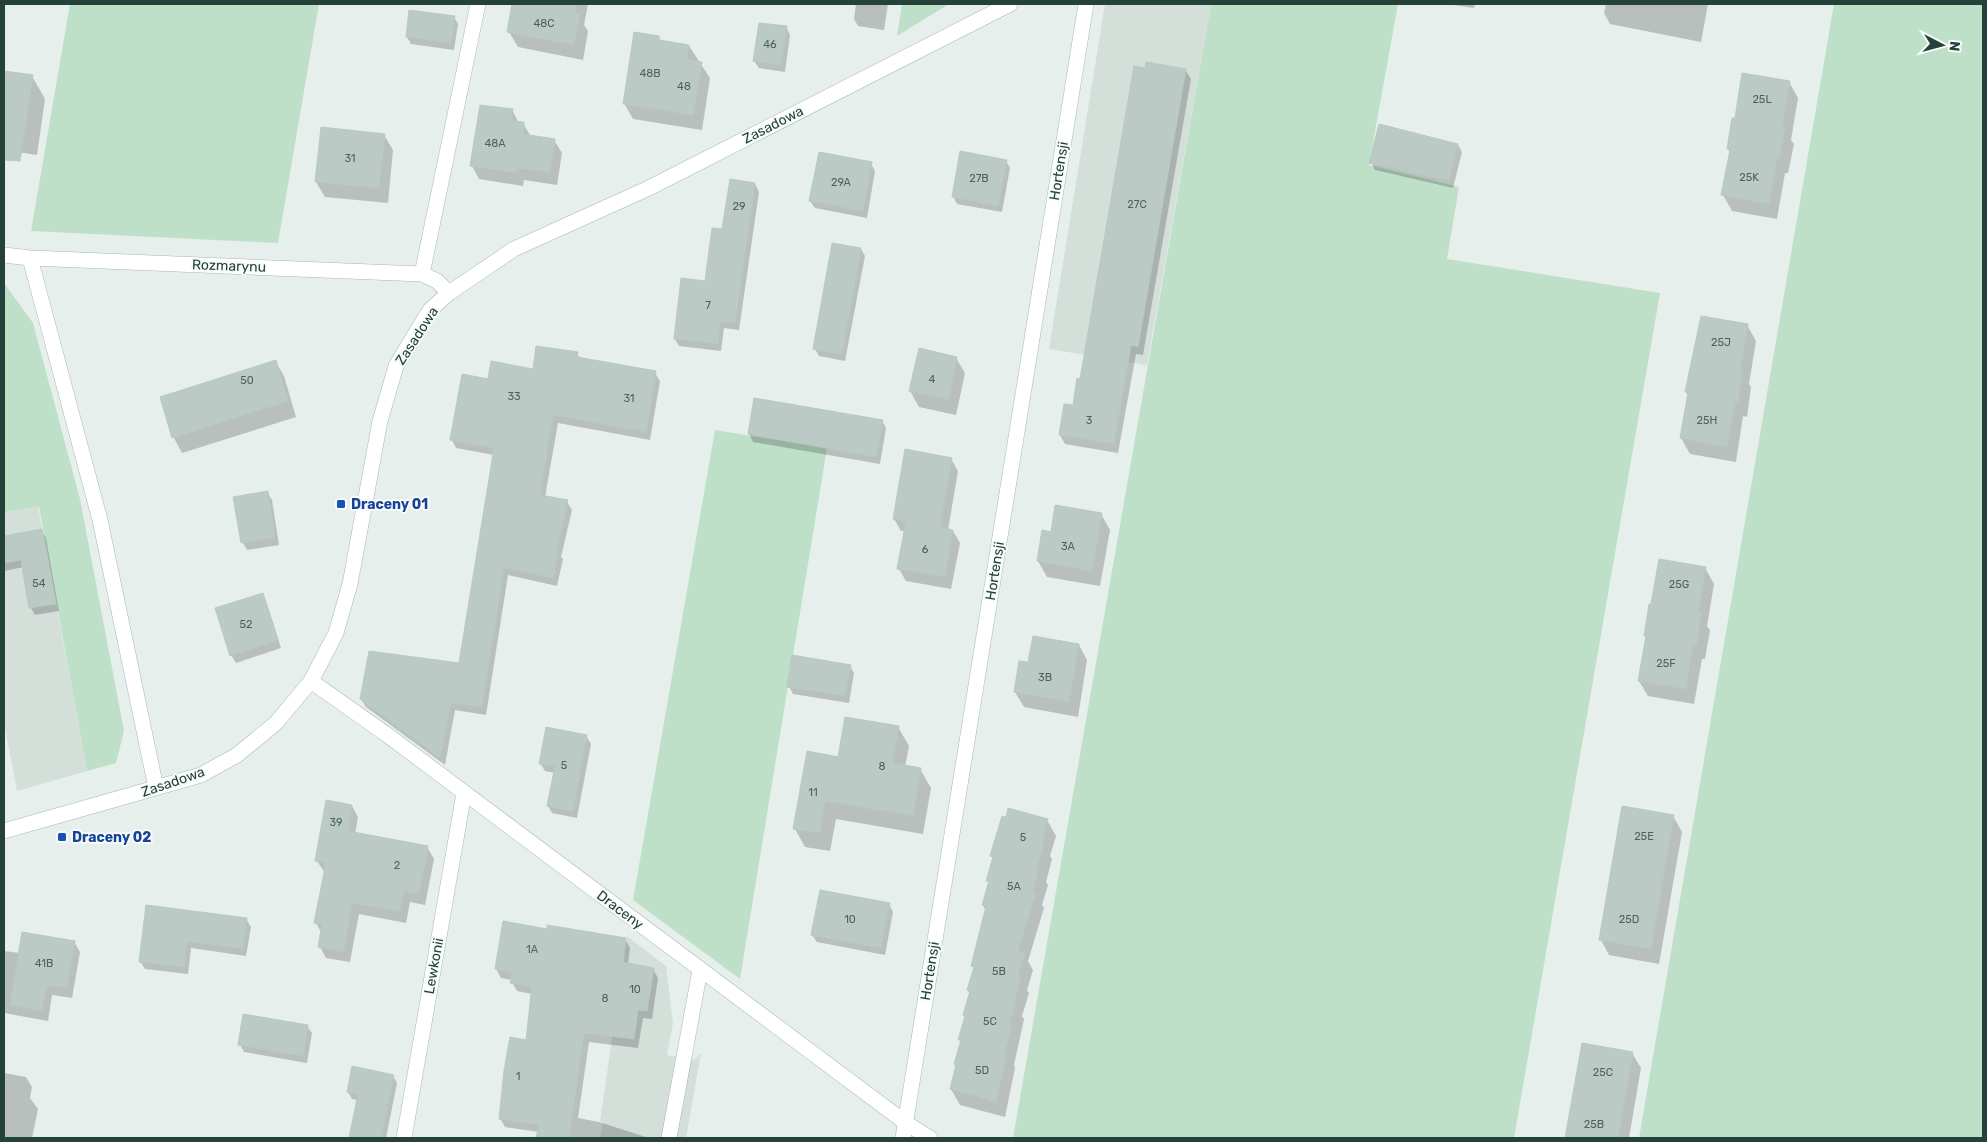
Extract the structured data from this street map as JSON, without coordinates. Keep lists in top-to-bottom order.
{
  "streets": {
    "street": [
      "Zasadowa",
      "Hortensji",
      "Rozmarynu",
      "Draceny",
      "Lewkonii"
    ]
  },
  "crossings": [
    ["Zasadowa", "Rozmarynu"],
    ["Zasadowa", "Draceny"],
    ["Hortensji", "Draceny"],
    ["Draceny", "Lewkonii"]
  ],
  "places": {
    "transit": ["Draceny 01", "Draceny 02"]
  },
  "house_numbers": [
    "48C",
    "46",
    "48B",
    "48",
    "25L",
    "48A",
    "31",
    "25K",
    "27B",
    "29A",
    "27C",
    "29",
    "7",
    "25J",
    "4",
    "50",
    "33",
    "31",
    "3",
    "25H",
    "3A",
    "6",
    "54",
    "25G",
    "52",
    "25F",
    "3B",
    "5",
    "8",
    "11",
    "39",
    "25E",
    "5",
    "2",
    "5A",
    "10",
    "25D",
    "1A",
    "41B",
    "5B",
    "10",
    "8",
    "5C",
    "5D",
    "25C",
    "1",
    "25B"
  ],
  "north": "right"
}
